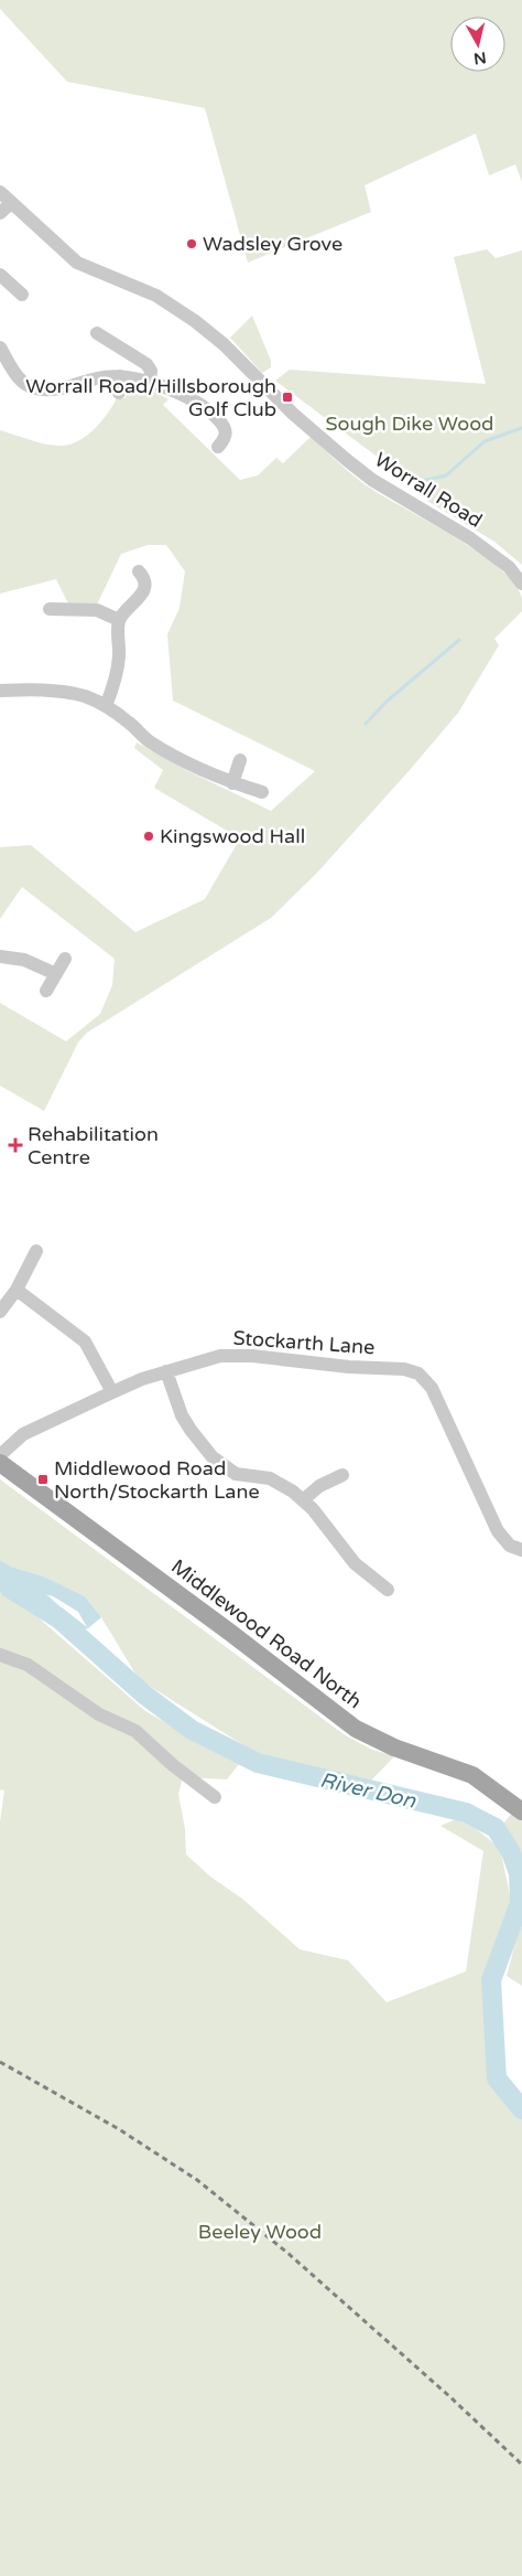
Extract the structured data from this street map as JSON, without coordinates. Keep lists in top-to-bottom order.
{
  "streets": {
    "main road": ["Middlewood Road North"],
    "street": ["Worrall Road", "Stockarth Lane"]
  },
  "water": ["River Don"],
  "parks": ["Sough Dike Wood", "Beeley Wood"],
  "places": {
    "other": ["Wadsley Grove", "Kingswood Hall"],
    "transit": ["Worrall Road/Hillsborough Golf Club", "Middlewood Road North/Stockarth Lane"],
    "health": ["Rehabilitation Centre"]
  },
  "north": "bottom"
}
